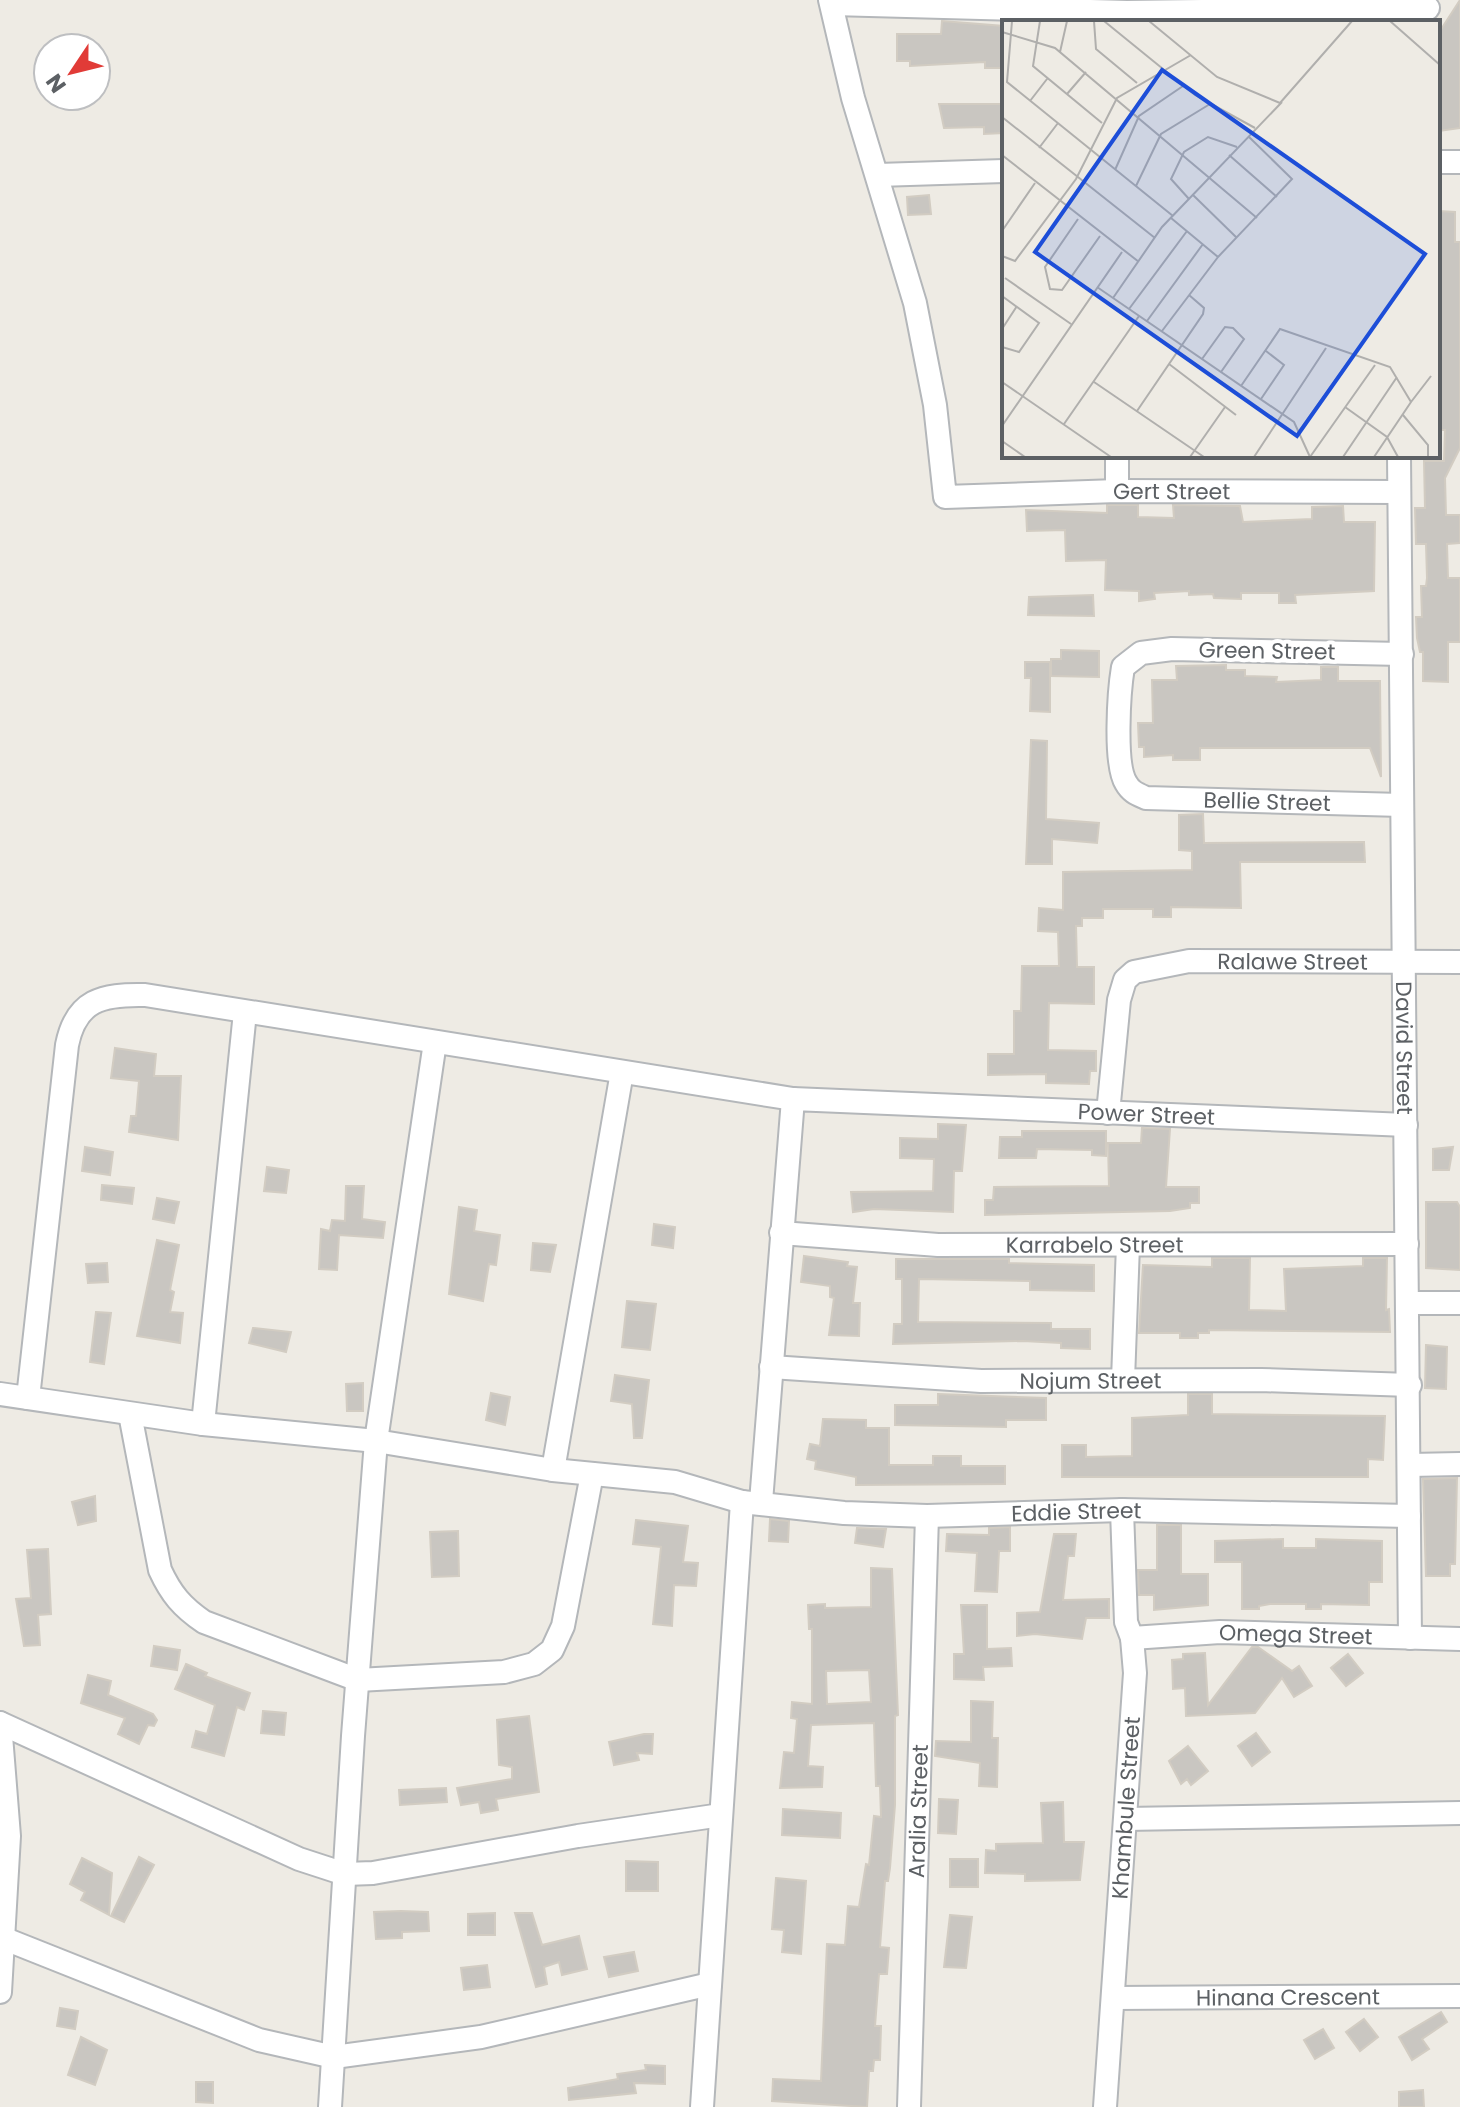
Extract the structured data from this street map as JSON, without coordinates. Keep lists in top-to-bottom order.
{
  "streets": {
    "street": [
      "Gert Street",
      "Green Street",
      "Bellie Street",
      "Ralawe Street",
      "David Street",
      "Power Street",
      "Karrabelo Street",
      "Nojum Street",
      "Eddie Street",
      "Omega Street",
      "Khambule Street",
      "Aralia Street",
      "Hinana Crescent"
    ]
  },
  "crossings": [
    ["Gert Street", "David Street"],
    ["Green Street", "Bellie Street"],
    ["Green Street", "David Street"],
    ["Bellie Street", "David Street"],
    ["Ralawe Street", "David Street"],
    ["Ralawe Street", "Power Street"],
    ["David Street", "Power Street"],
    ["David Street", "Karrabelo Street"],
    ["David Street", "Nojum Street"],
    ["David Street", "Eddie Street"],
    ["David Street", "Omega Street"],
    ["Power Street", "Eddie Street"],
    ["Eddie Street", "Khambule Street"],
    ["Eddie Street", "Aralia Street"],
    ["Omega Street", "Khambule Street"],
    ["Khambule Street", "Hinana Crescent"]
  ],
  "north": "bottom left"
}
